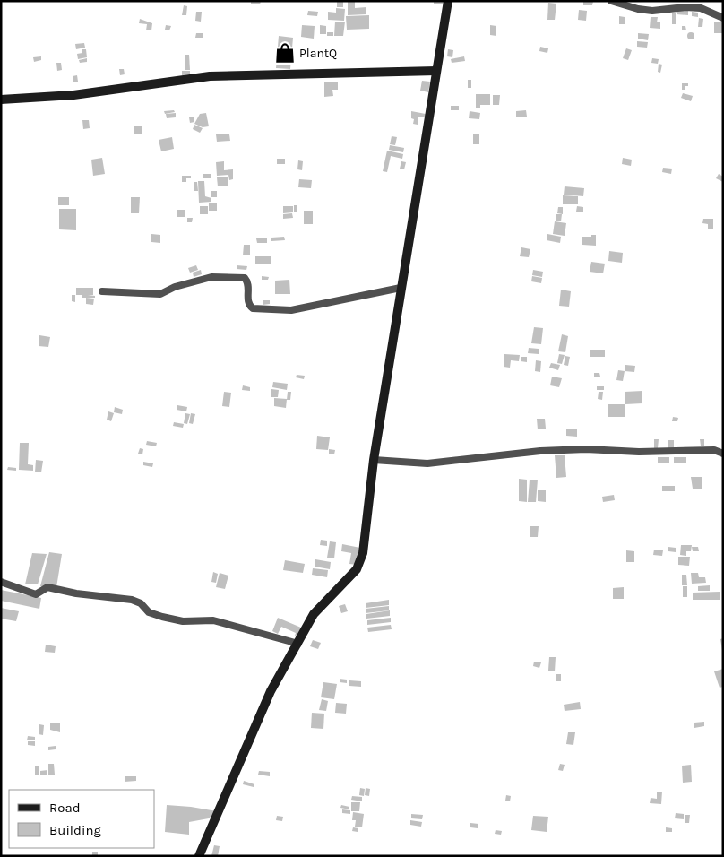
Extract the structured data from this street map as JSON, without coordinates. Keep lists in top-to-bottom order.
{
  "places": {
    "shop": ["PlantQ"]
  },
  "legend": ["Road", "Building"]
}
